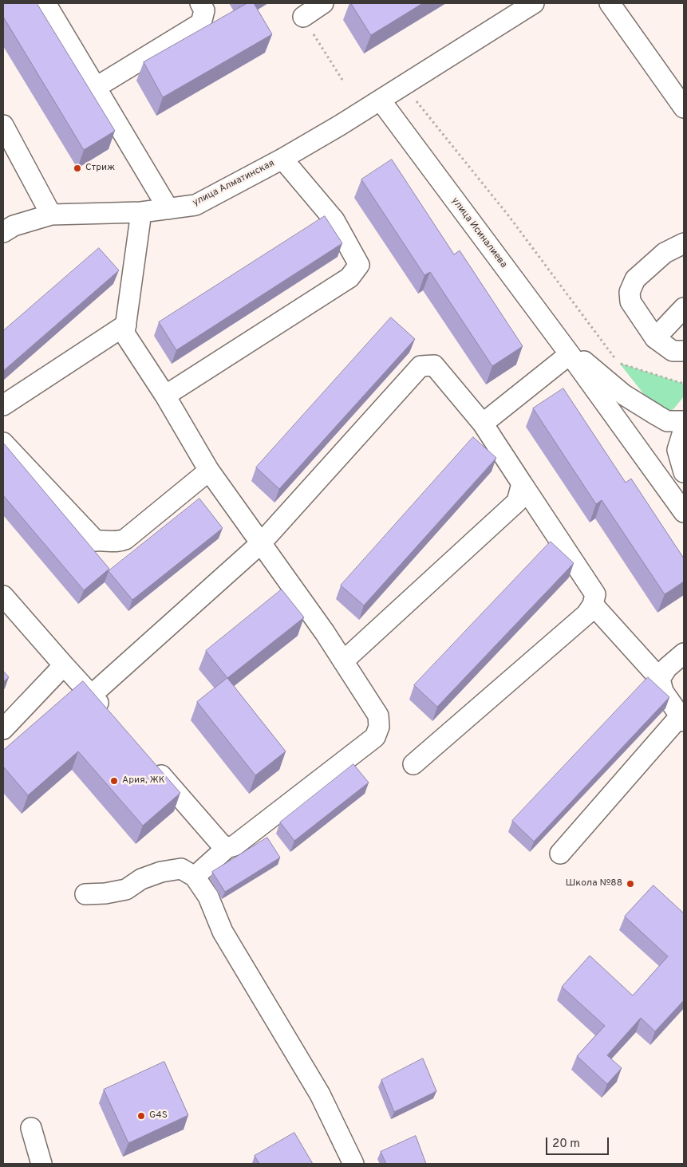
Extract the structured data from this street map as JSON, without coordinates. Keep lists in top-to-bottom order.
{
  "streets": {
    "street": ["улица Алматинская", "улица Исиналиева"]
  },
  "crossings": [
    ["улица Алматинская", "улица Исиналиева"]
  ],
  "places": [
    "Стриж",
    "Ария, ЖК",
    "Школа №88",
    "G4S"
  ],
  "scale_bar": "20 m"
}
